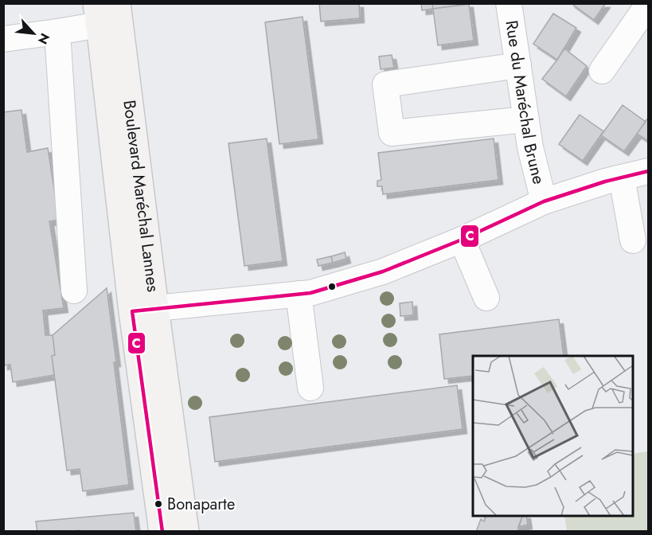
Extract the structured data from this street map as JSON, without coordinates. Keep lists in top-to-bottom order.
{
  "streets": {
    "main road": ["Boulevard Maréchal Lannes"],
    "street": ["Rue du Maréchal Brune"]
  },
  "places": ["Bonaparte"],
  "lines": ["transit line C"],
  "north": "bottom right"
}
